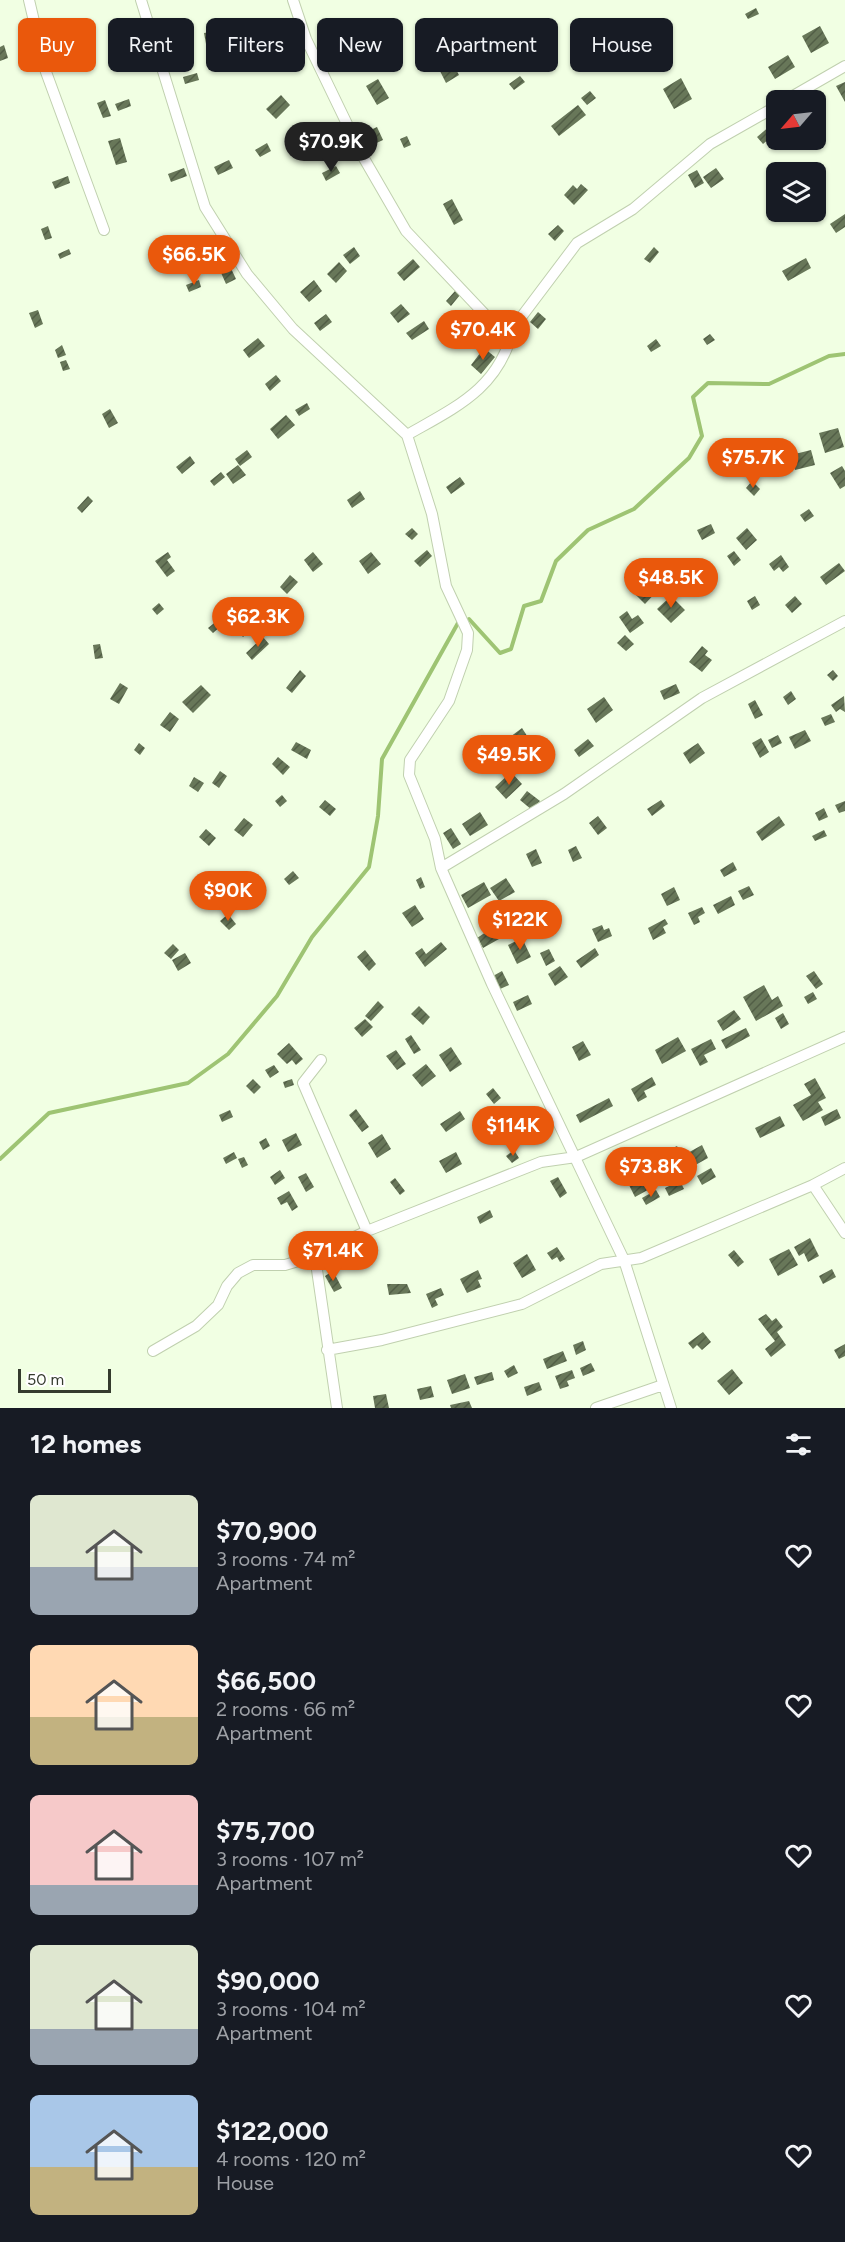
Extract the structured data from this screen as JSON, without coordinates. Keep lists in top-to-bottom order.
{
  "scale_bar": "50 m",
  "north": "bottom left",
  "page": {
    "chip": [
      "Buy",
      "Rent",
      "Filters",
      "New",
      "Apartment",
      "House"
    ],
    "price": [
      "$70.9K",
      "$66.5K",
      "$70.4K",
      "$75.7K",
      "$48.5K",
      "$62.3K",
      "$49.5K",
      "$90K",
      "$122K",
      "$114K",
      "$73.8K",
      "$71.4K"
    ],
    "scale": "50 m",
    "heading": "12 homes",
    "list": [
      {
        "name": "$70,900",
        "note": "3 rooms · 74 m² · Apartment"
      },
      {
        "name": "$66,500",
        "note": "2 rooms · 66 m² · Apartment"
      },
      {
        "name": "$75,700",
        "note": "3 rooms · 107 m² · Apartment"
      },
      {
        "name": "$90,000",
        "note": "3 rooms · 104 m² · Apartment"
      },
      {
        "name": "$122,000",
        "note": "4 rooms · 120 m² · House"
      }
    ]
  }
}
